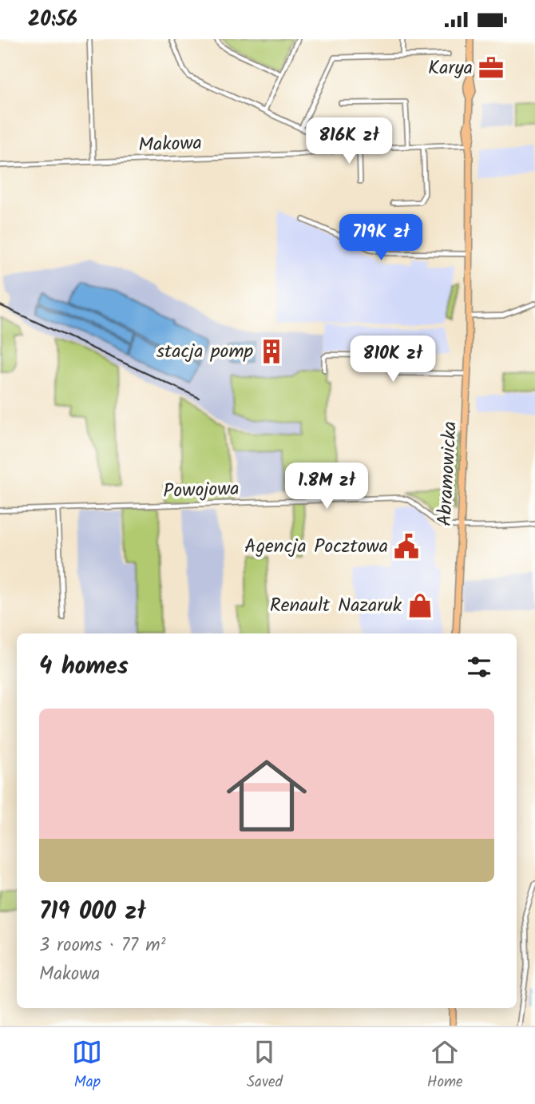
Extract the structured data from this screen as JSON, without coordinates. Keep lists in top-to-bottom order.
{
  "streets": {
    "main road": ["Abramowicka"],
    "street": ["Makowa", "Powojowa"]
  },
  "crossings": [
    ["Abramowicka", "Powojowa"]
  ],
  "places": {
    "office": ["Karya"],
    "building": ["stacja pomp"],
    "public building": ["Agencja Pocztowa"],
    "shop": ["Renault Nazaruk"]
  },
  "page": {
    "status": "20:56",
    "price": [
      "816K zł",
      "719K zł",
      "810K zł",
      "1.8M zł"
    ],
    "heading": "4 homes",
    "list": [
      {
        "name": "719 000 zł",
        "note": "3 rooms · 77 m² · Makowa"
      }
    ],
    "tabs": ["Map", "Saved", "Home"]
  }
}
